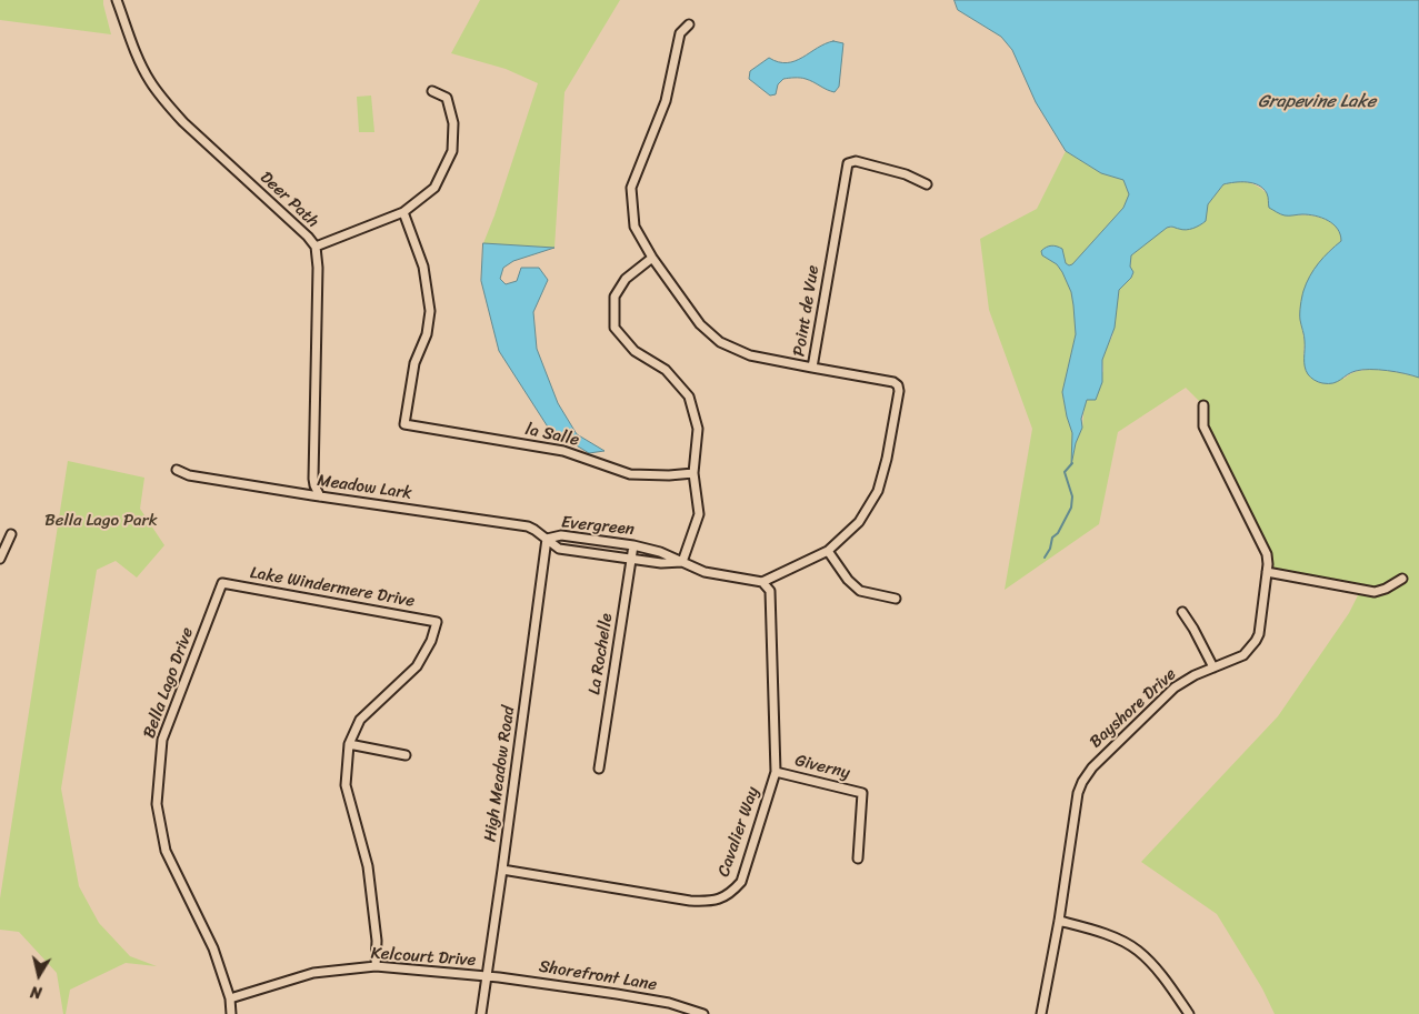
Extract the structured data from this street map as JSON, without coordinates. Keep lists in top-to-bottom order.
{
  "streets": {
    "street": [
      "Deer Path",
      "Point de Vue",
      "la Salle",
      "Meadow Lark",
      "Evergreen",
      "Lake Windermere Drive",
      "La Rochelle",
      "Bella Lago Drive",
      "Bayshore Drive",
      "Giverny",
      "High Meadow Road",
      "Cavalier Way",
      "Kelcourt Drive",
      "Shorefront Lane"
    ]
  },
  "crossings": [
    ["Deer Path", "Meadow Lark"],
    ["Point de Vue", "Evergreen"],
    ["Point de Vue", "Cavalier Way"],
    ["Meadow Lark", "Evergreen"],
    ["Meadow Lark", "High Meadow Road"],
    ["Evergreen", "La Rochelle"],
    ["Evergreen", "High Meadow Road"],
    ["Evergreen", "Cavalier Way"],
    ["Lake Windermere Drive", "Bella Lago Drive"],
    ["Bella Lago Drive", "Kelcourt Drive"],
    ["Giverny", "Cavalier Way"],
    ["High Meadow Road", "Cavalier Way"],
    ["High Meadow Road", "Kelcourt Drive"],
    ["High Meadow Road", "Shorefront Lane"],
    ["Kelcourt Drive", "Shorefront Lane"]
  ],
  "water": ["Grapevine Lake"],
  "parks": ["Bella Lago Park"],
  "north": "bottom"
}
